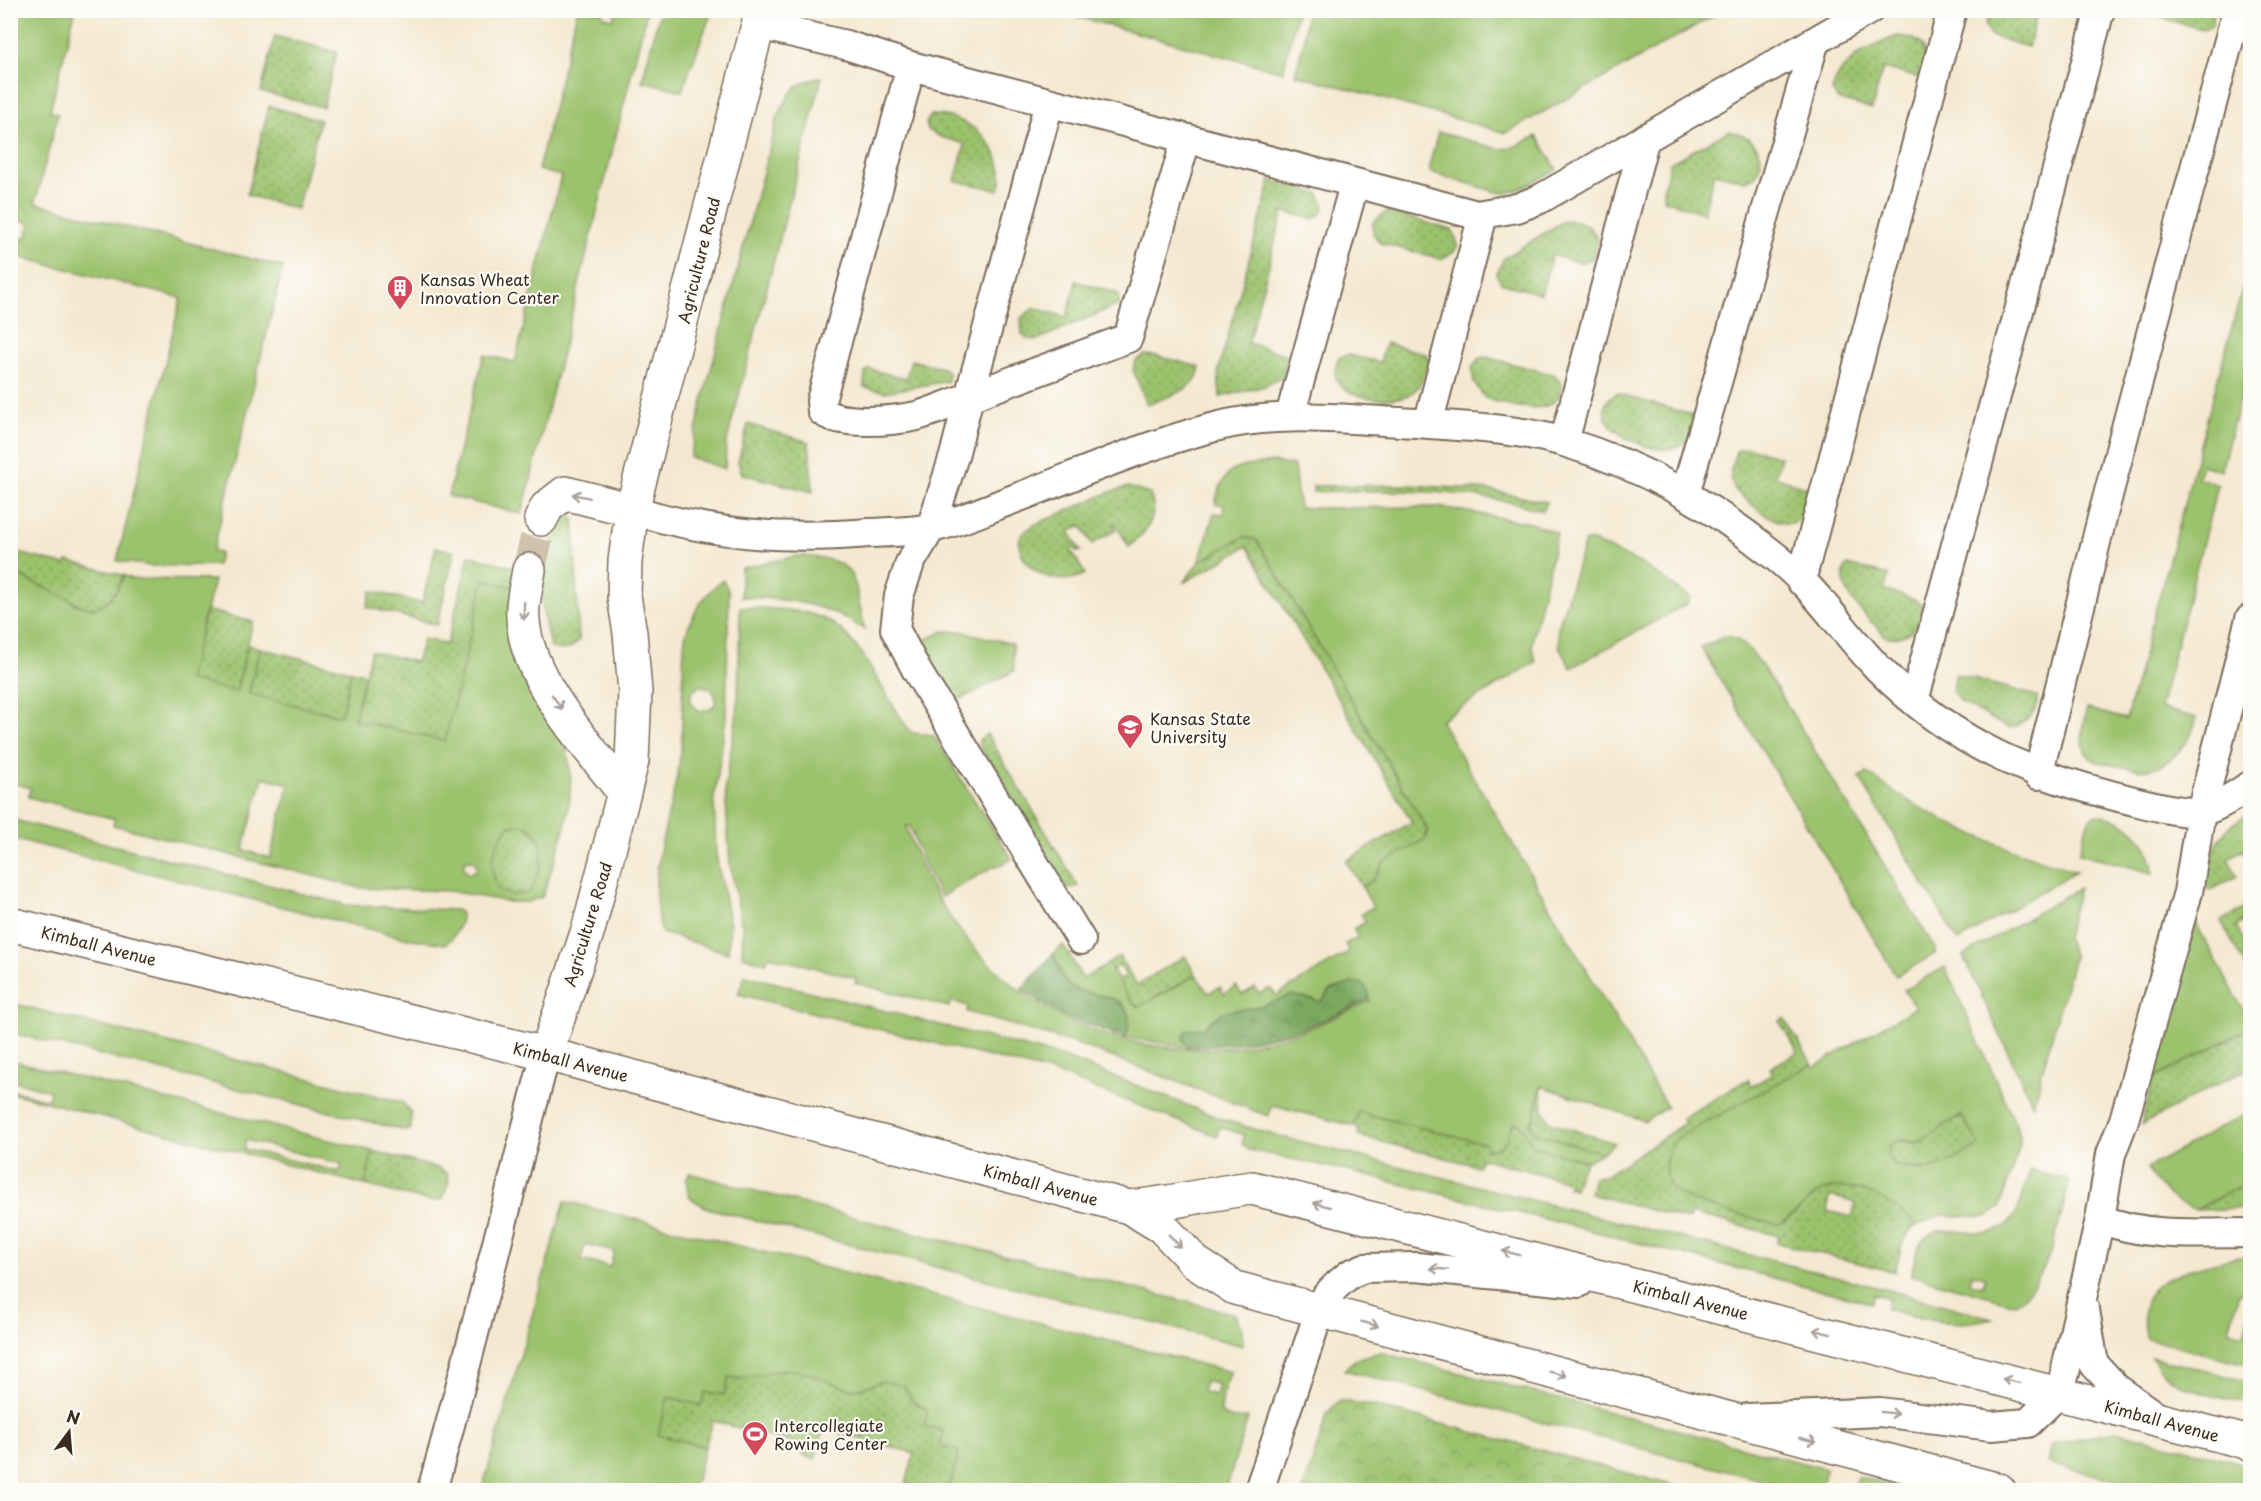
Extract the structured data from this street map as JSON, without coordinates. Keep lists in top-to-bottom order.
{
  "streets": {
    "main road": ["Agriculture Road", "Kimball Avenue"]
  },
  "crossings": [
    ["Agriculture Road", "Kimball Avenue"]
  ],
  "places": {
    "building": ["Kansas Wheat Innovation Center"],
    "school or university": ["Kansas State University"],
    "sports": ["Intercollegiate Rowing Center"]
  },
  "north": "top"
}
